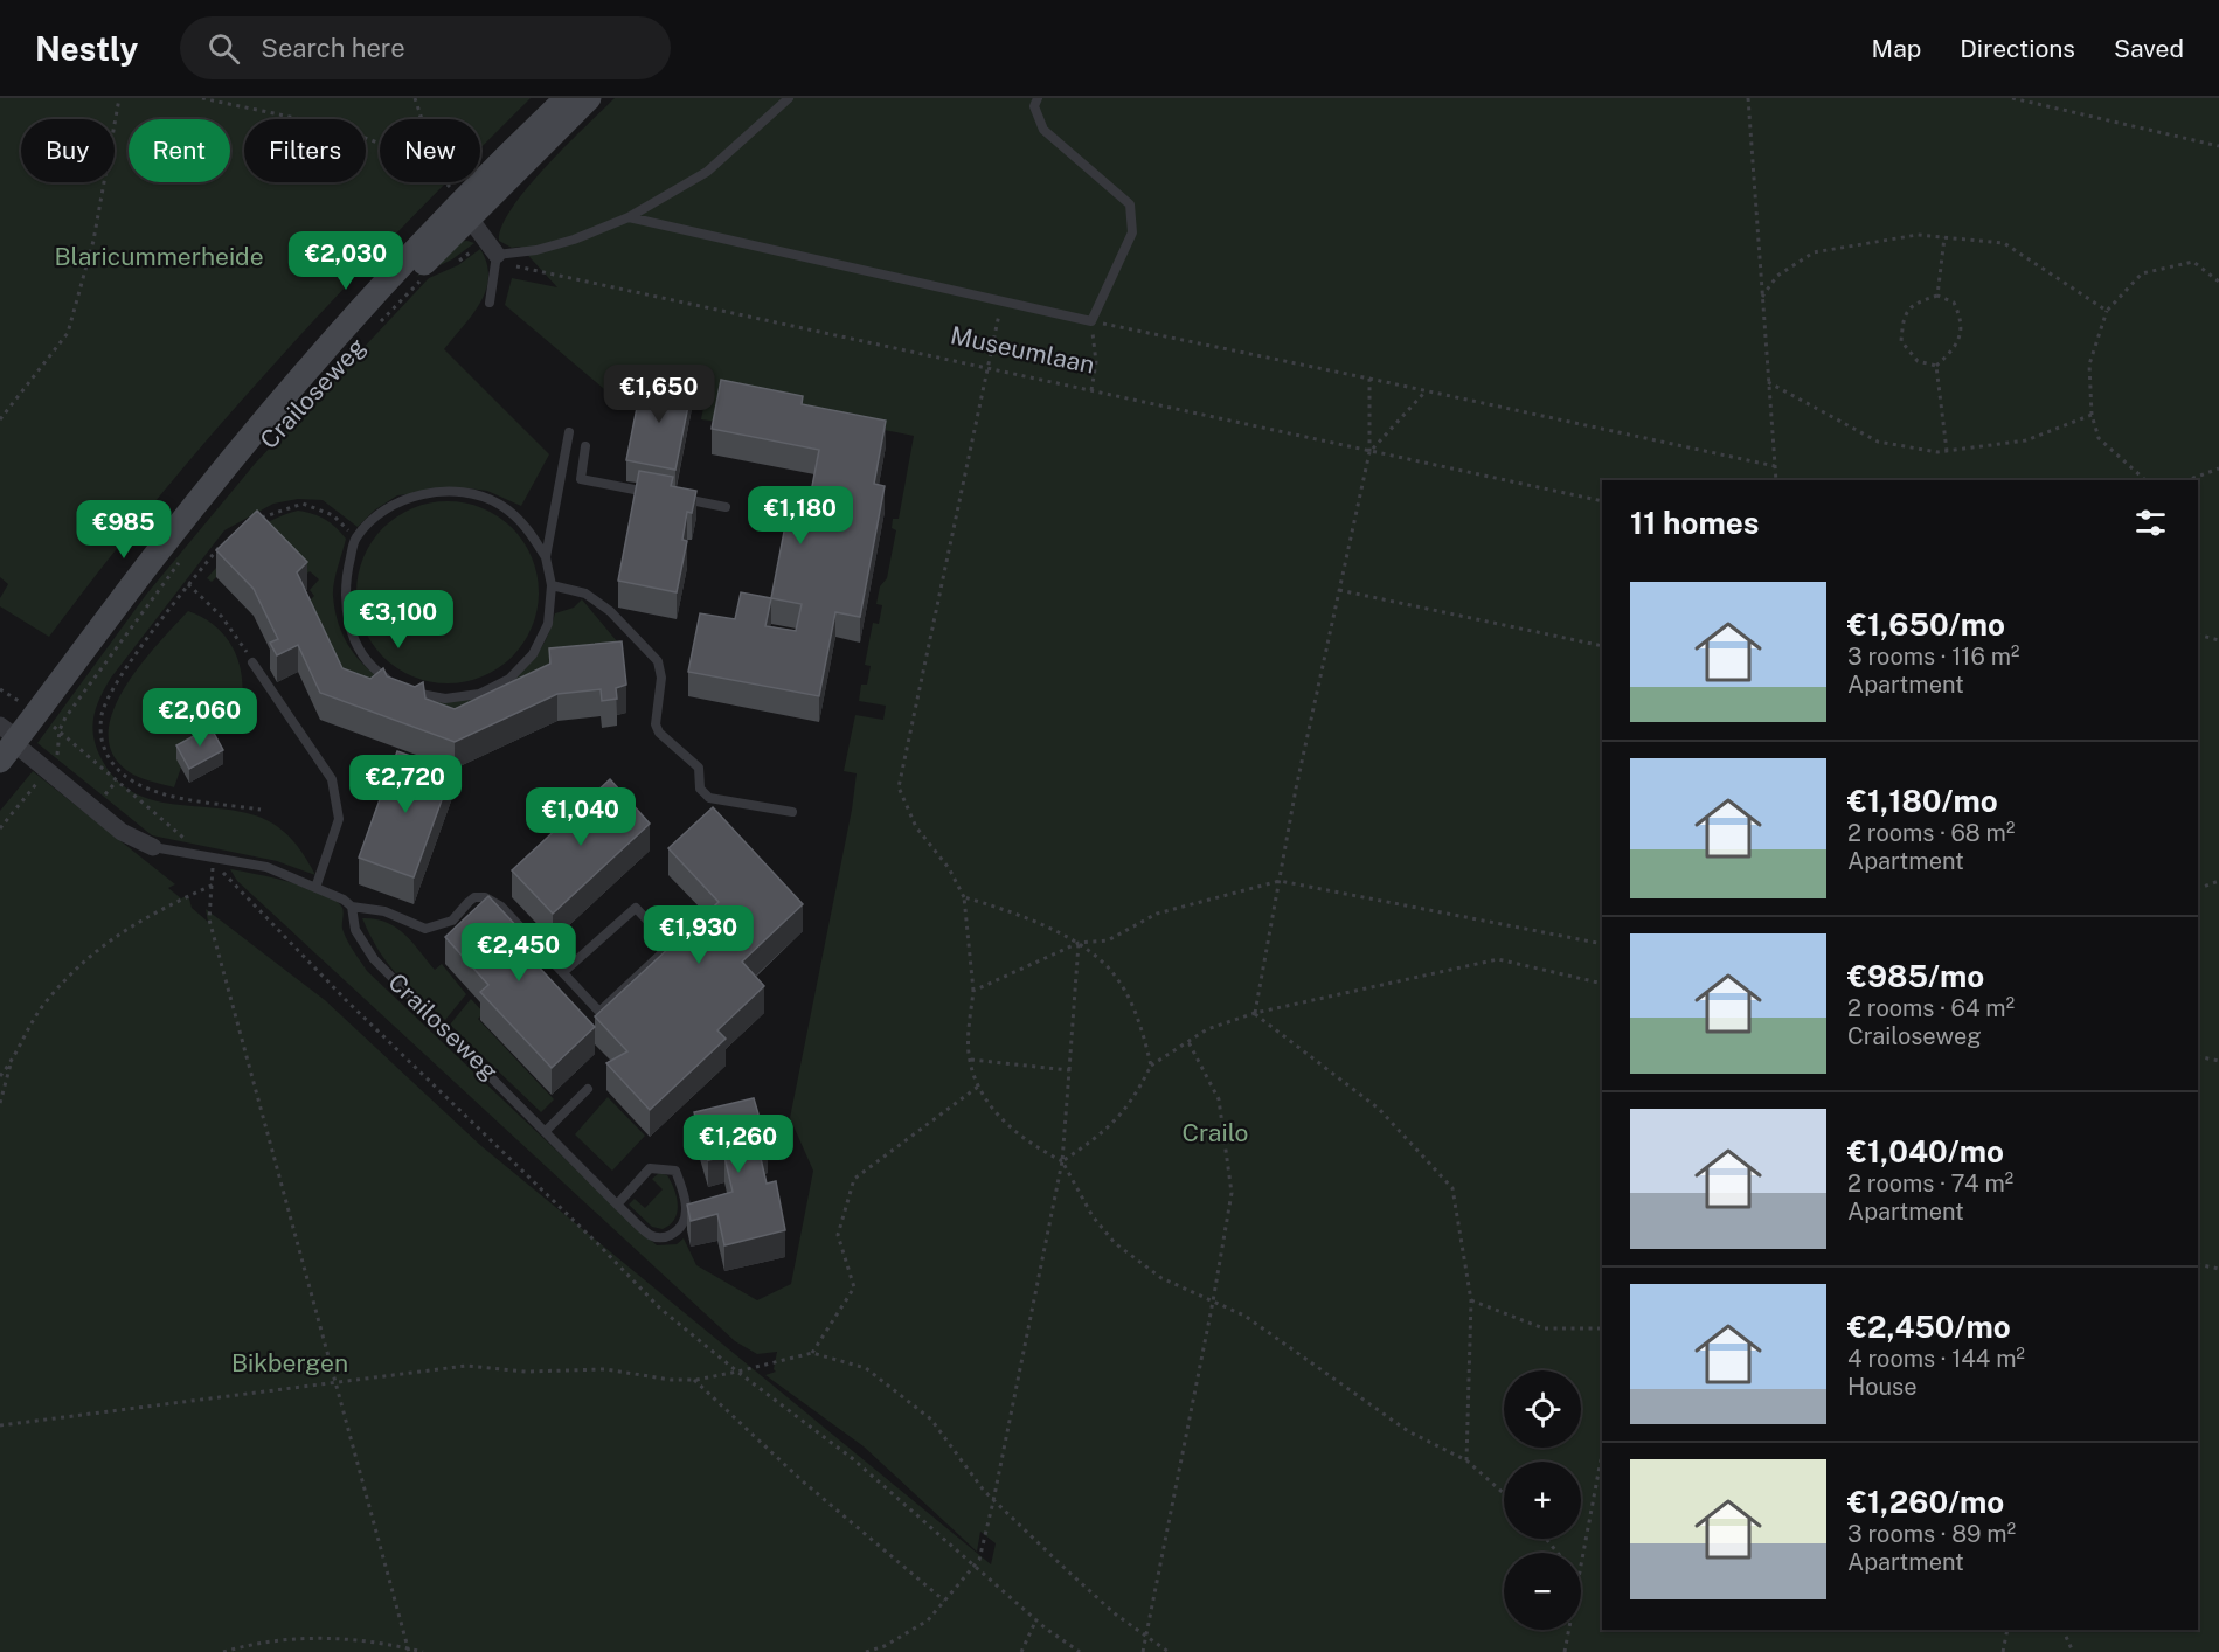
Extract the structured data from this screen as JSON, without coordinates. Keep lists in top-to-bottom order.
{
  "streets": {
    "main road": ["Crailoseweg"],
    "path": ["Museumlaan"]
  },
  "parks": ["Blaricummerheide", "Crailo", "Bikbergen"],
  "page": {
    "header": "Nestly",
    "search": "Search here",
    "nav": ["Map", "Directions", "Saved"],
    "chip": [
      "Buy",
      "Rent",
      "Filters",
      "New"
    ],
    "price": [
      "€2,030",
      "€1,650",
      "€1,180",
      "€985",
      "€3,100",
      "€2,060",
      "€2,720",
      "€1,040",
      "€1,930",
      "€2,450",
      "€1,260"
    ],
    "heading": "11 homes",
    "list": [
      {
        "name": "€1,650/mo",
        "note": "3 rooms · 116 m² · Apartment"
      },
      {
        "name": "€1,180/mo",
        "note": "2 rooms · 68 m² · Apartment"
      },
      {
        "name": "€985/mo",
        "note": "2 rooms · 64 m² · Crailoseweg"
      },
      {
        "name": "€1,040/mo",
        "note": "2 rooms · 74 m² · Apartment"
      },
      {
        "name": "€2,450/mo",
        "note": "4 rooms · 144 m² · House"
      },
      {
        "name": "€1,260/mo",
        "note": "3 rooms · 89 m² · Apartment"
      }
    ],
    "map_buttons": ["+", "−"]
  }
}
